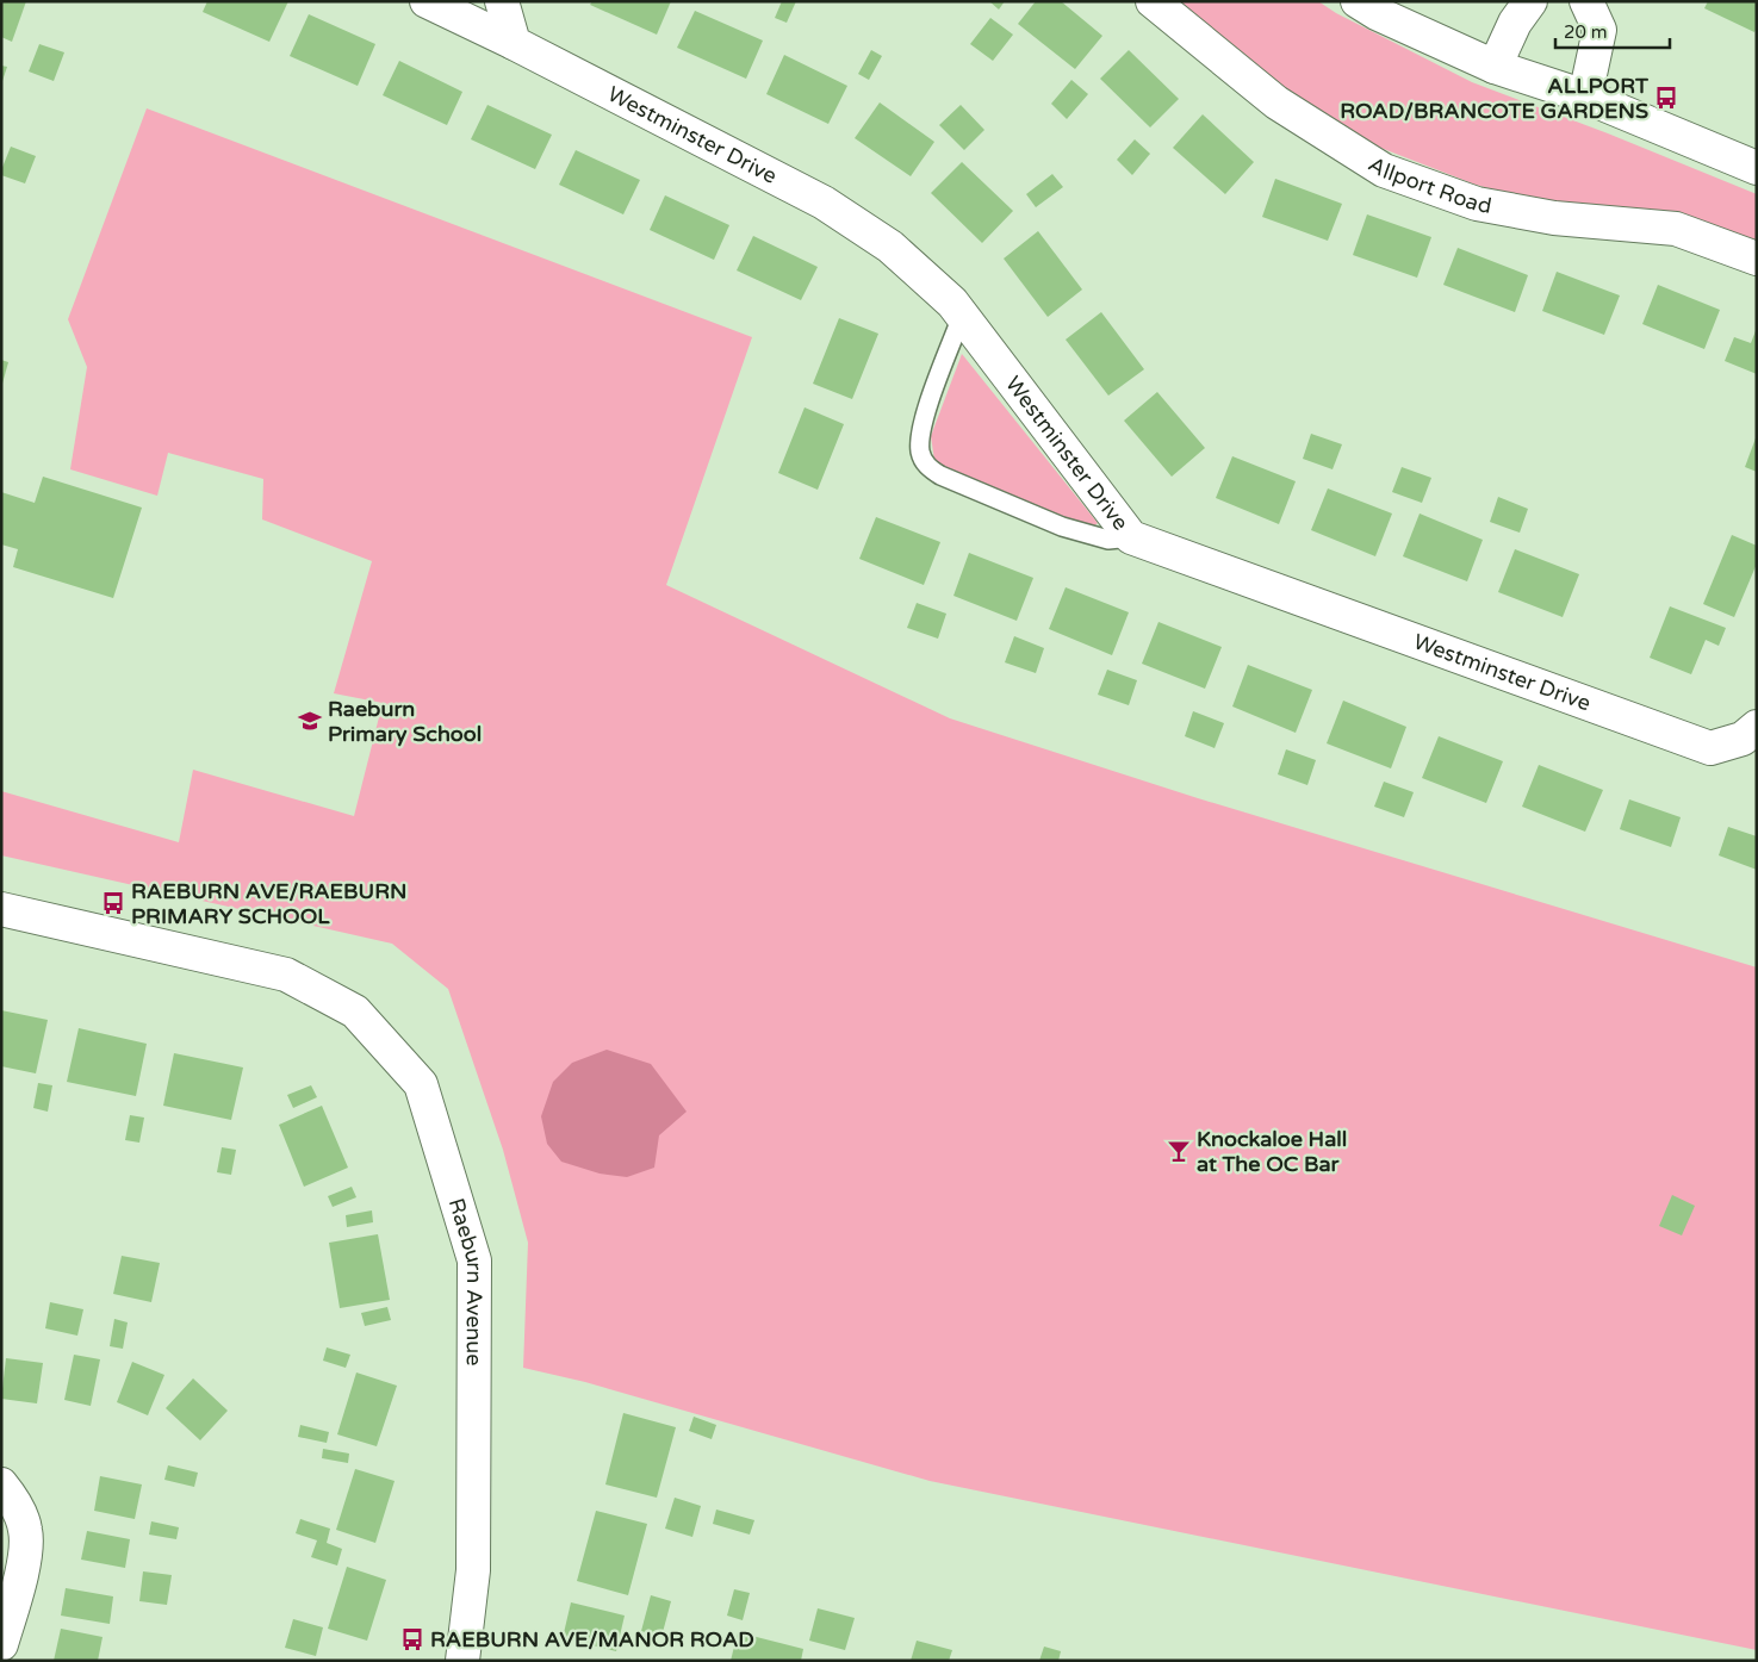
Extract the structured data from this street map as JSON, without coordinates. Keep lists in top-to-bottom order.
{
  "streets": {
    "street": ["Westminster Drive", "Allport Road", "Raeburn Avenue"]
  },
  "places": {
    "bus stop": ["ALLPORT ROAD/BRANCOTE GARDENS", "RAEBURN AVE/RAEBURN PRIMARY SCHOOL", "RAEBURN AVE/MANOR ROAD"],
    "school or university": ["Raeburn Primary School"],
    "bar": ["Knockaloe Hall at The OC Bar"]
  },
  "scale_bar": "20 m"
}
